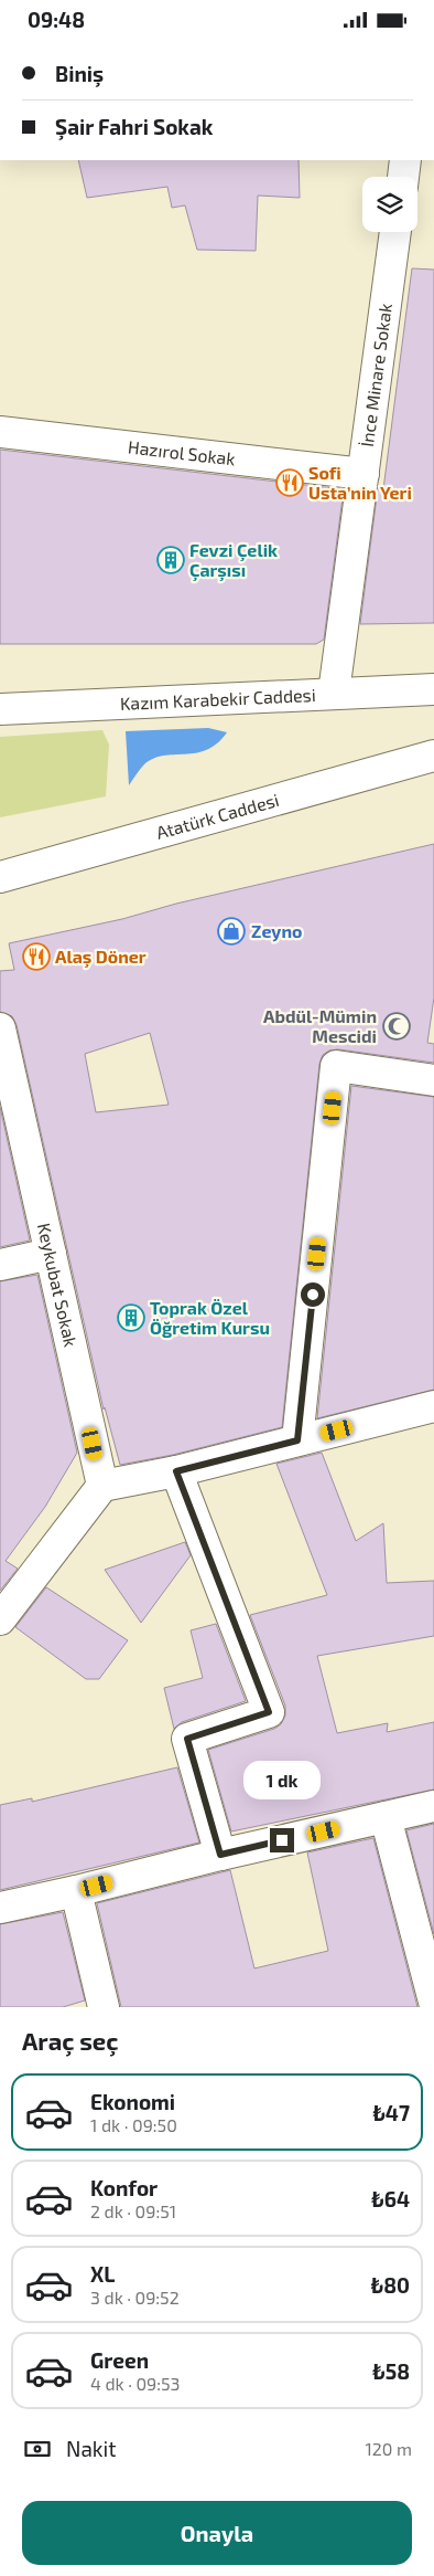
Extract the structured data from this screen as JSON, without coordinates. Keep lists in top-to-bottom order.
{
  "streets": {
    "street": [
      "İnce Minare Sokak",
      "Hazırol Sokak",
      "Kazım Karabekir Caddesi",
      "Atatürk Caddesi",
      "Keykubat Sokak"
    ]
  },
  "crossings": [
    ["İnce Minare Sokak", "Hazırol Sokak"],
    ["İnce Minare Sokak", "Kazım Karabekir Caddesi"]
  ],
  "places": {
    "restaurant": ["Sofi Usta’nin Yeri", "Alaş Döner"],
    "building": ["Fevzi Çelik Çarşısı", "Toprak Özel Öğretim Kursu"],
    "shop": ["Zeyno"],
    "mosque": ["Abdül-Mümin Mescidi"]
  },
  "page": {
    "status": "09:48",
    "banner": ["Biniş", "Şair Fahri Sokak"],
    "bubble": "1 dk",
    "heading": "Araç seç",
    "list": [
      {
        "name": "Ekonomi",
        "note": "1 dk · 09:50",
        "value": "₺47"
      },
      {
        "name": "Konfor",
        "note": "2 dk · 09:51",
        "value": "₺64"
      },
      {
        "name": "XL",
        "note": "3 dk · 09:52",
        "value": "₺80"
      },
      {
        "name": "Green",
        "note": "4 dk · 09:53",
        "value": "₺58"
      }
    ],
    "pay": ["Nakit", "120 m"],
    "buttons": "Onayla"
  }
}
